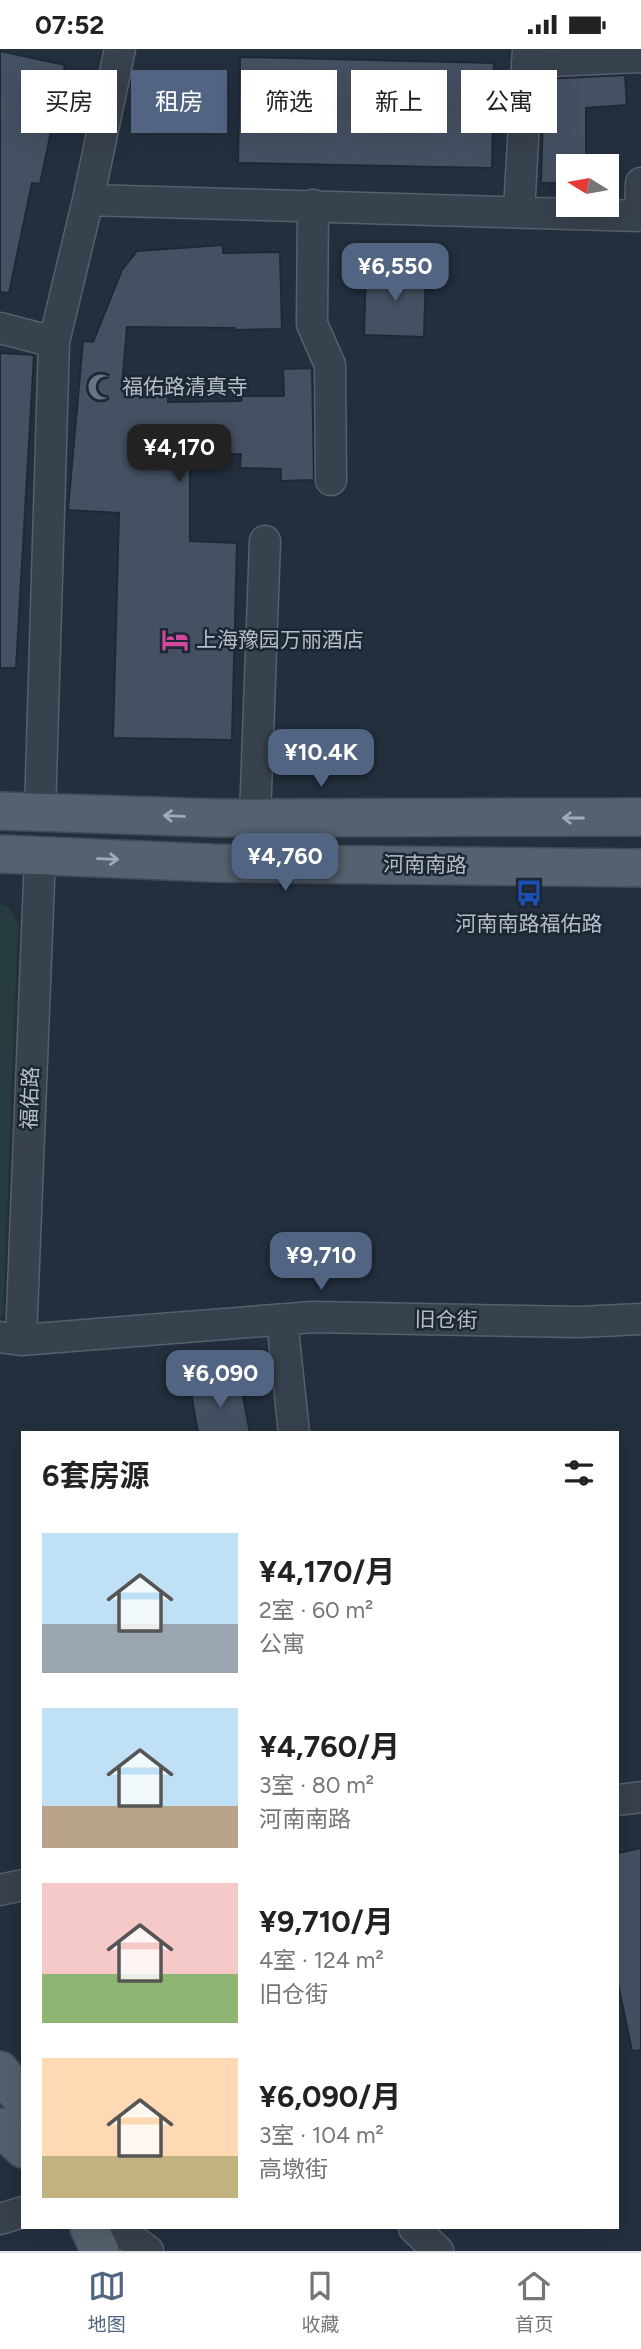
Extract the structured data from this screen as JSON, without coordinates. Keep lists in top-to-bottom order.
{
  "streets": {
    "main road": ["河南南路"],
    "street": ["福佑路", "旧仓街"]
  },
  "crossings": [
    ["河南南路", "福佑路"],
    ["福佑路", "旧仓街"]
  ],
  "places": {
    "mosque": ["福佑路清真寺"],
    "hotel": ["上海豫园万丽酒店"],
    "bus stop": ["河南南路福佑路"]
  },
  "north": "left",
  "page": {
    "status": "07:52",
    "chip": [
      "买房",
      "租房",
      "筛选",
      "新上",
      "公寓"
    ],
    "price": [
      "¥6,550",
      "¥4,170",
      "¥10.4K",
      "¥4,760",
      "¥9,710",
      "¥6,090"
    ],
    "heading": "6套房源",
    "list": [
      {
        "name": "¥4,170/月",
        "note": "2室 · 60 m² · 公寓"
      },
      {
        "name": "¥4,760/月",
        "note": "3室 · 80 m² · 河南南路"
      },
      {
        "name": "¥9,710/月",
        "note": "4室 · 124 m² · 旧仓街"
      },
      {
        "name": "¥6,090/月",
        "note": "3室 · 104 m² · 高墩街"
      }
    ],
    "tabs": ["地图", "收藏", "首页"]
  }
}
